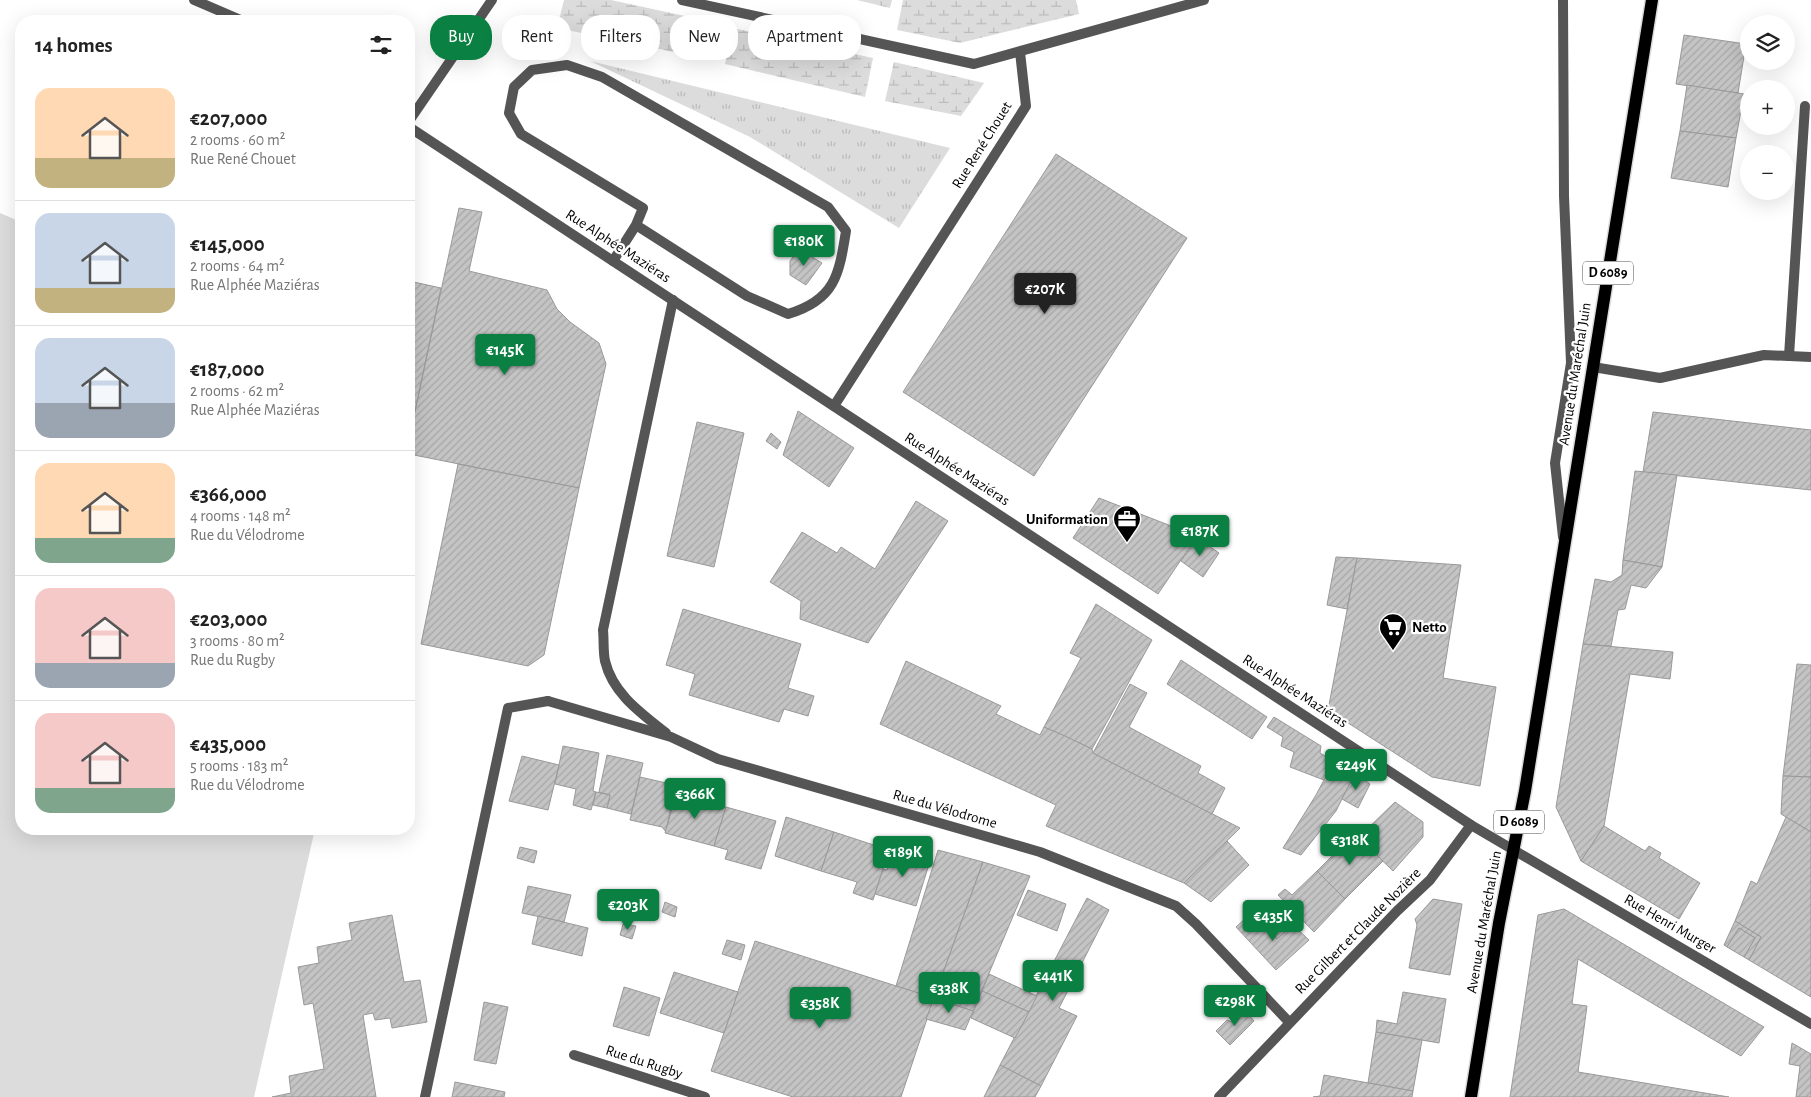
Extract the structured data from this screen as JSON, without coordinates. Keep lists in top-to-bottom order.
{
  "streets": {
    "main road": ["D 6089", "Avenue du Maréchal Juin"],
    "street": [
      "Rue René Chouet",
      "Rue Alphée Maziéras",
      "Rue du Vélodrome",
      "Rue Henri Murger",
      "Rue Gilbert et Claude Nozière",
      "Rue du Rugby"
    ]
  },
  "crossings": [
    ["Rue René Chouet", "Rue Alphée Maziéras"],
    ["Rue Alphée Maziéras", "Avenue du Maréchal Juin"],
    ["Rue Alphée Maziéras", "Rue Henri Murger"],
    ["Rue Alphée Maziéras", "Rue Gilbert et Claude Nozière"],
    ["Avenue du Maréchal Juin", "Rue Henri Murger"],
    ["Rue du Vélodrome", "Rue Gilbert et Claude Nozière"]
  ],
  "places": {
    "office": ["Uniformation"],
    "supermarket": ["Netto"]
  },
  "page": {
    "map_buttons": ["+", "−"],
    "chip": [
      "Buy",
      "Rent",
      "Filters",
      "New",
      "Apartment"
    ],
    "heading": "14 homes",
    "list": [
      {
        "name": "€207,000",
        "note": "2 rooms · 60 m² · Rue René Chouet"
      },
      {
        "name": "€145,000",
        "note": "2 rooms · 64 m² · Rue Alphée Maziéras"
      },
      {
        "name": "€187,000",
        "note": "2 rooms · 62 m² · Rue Alphée Maziéras"
      },
      {
        "name": "€366,000",
        "note": "4 rooms · 148 m² · Rue du Vélodrome"
      },
      {
        "name": "€203,000",
        "note": "3 rooms · 80 m² · Rue du Rugby"
      },
      {
        "name": "€435,000",
        "note": "5 rooms · 183 m² · Rue du Vélodrome"
      }
    ],
    "price": [
      "€180K",
      "€207K",
      "€145K",
      "€187K",
      "€249K",
      "€366K",
      "€318K",
      "€189K",
      "€203K",
      "€435K",
      "€441K",
      "€338K",
      "€298K",
      "€358K"
    ]
  }
}
